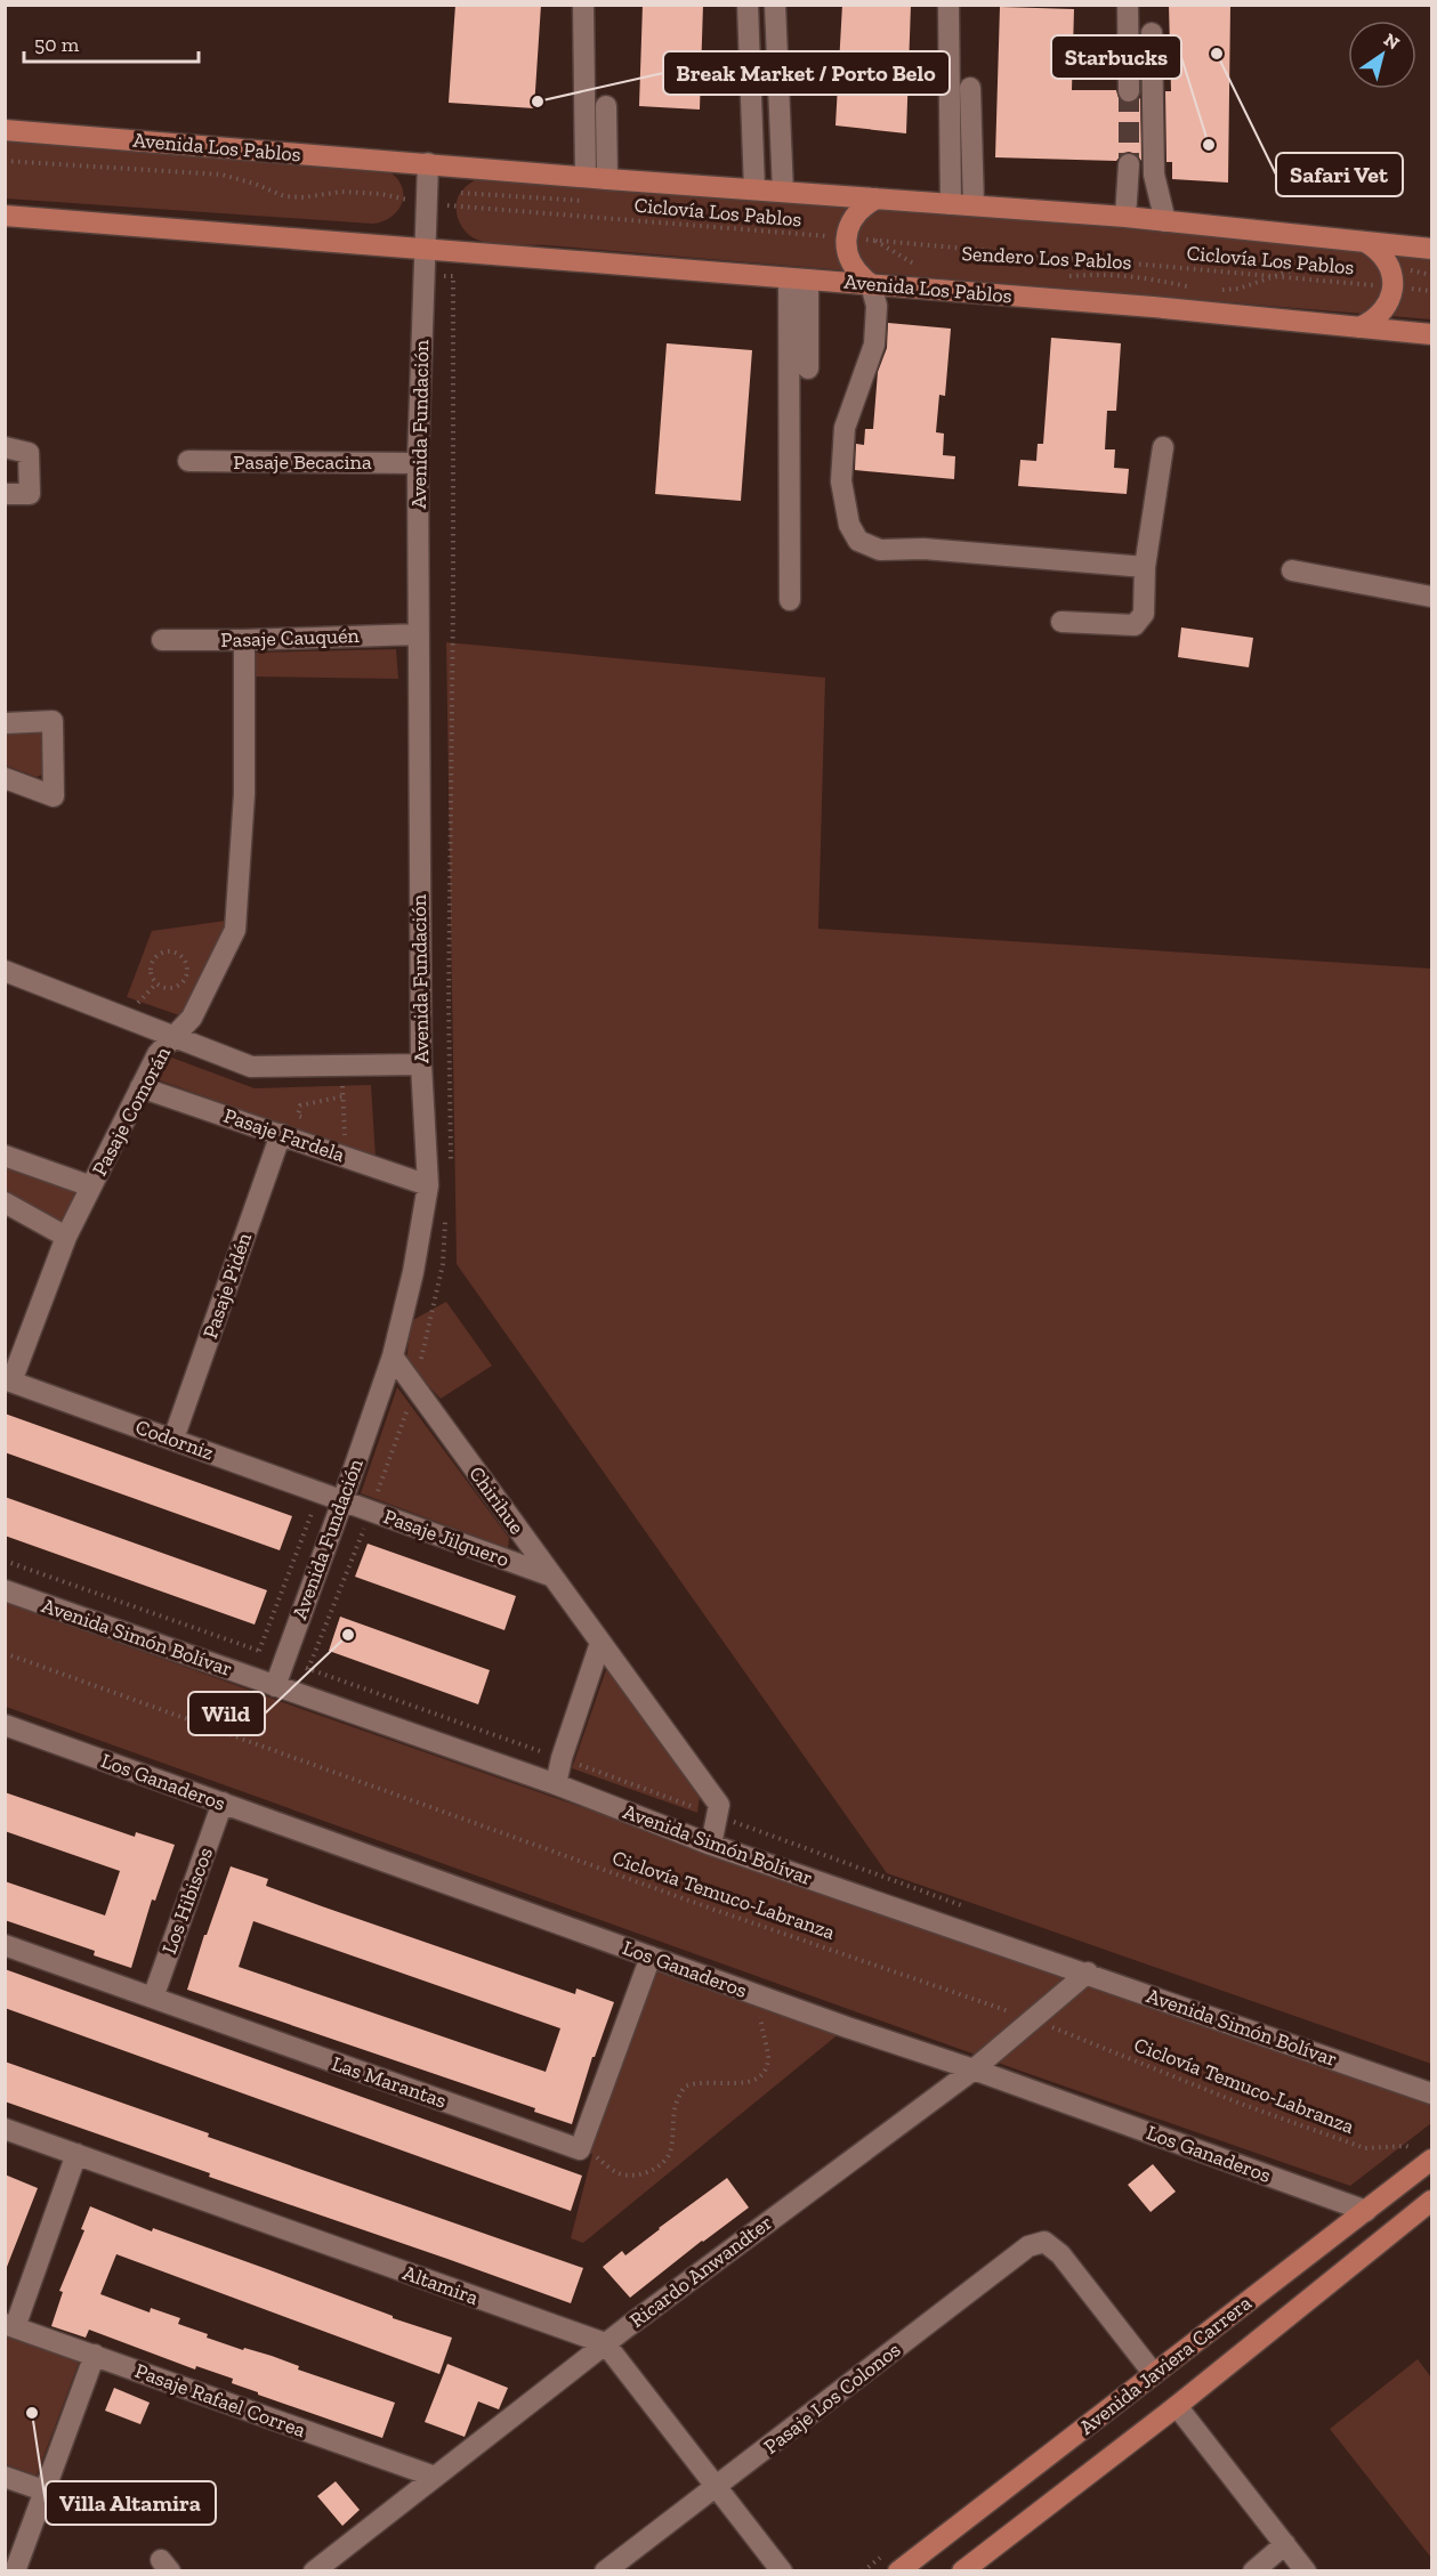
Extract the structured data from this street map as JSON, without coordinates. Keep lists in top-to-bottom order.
{
  "streets": {
    "main road": ["Avenida Los Pablos", "Avenida Javiera Carrera"],
    "street": [
      "Avenida Fundación",
      "Pasaje Becacina",
      "Pasaje Cauquén",
      "Pasaje Comorán",
      "Pasaje Fardela",
      "Pasaje Pidén",
      "Codorniz",
      "Chirihue",
      "Pasaje Jilguero",
      "Avenida Simón Bolívar",
      "Los Ganaderos",
      "Los Hibiscos",
      "Las Marantas",
      "Ricardo Anwandter",
      "Altamira",
      "Pasaje Los Colonos",
      "Pasaje Rafael Correa"
    ],
    "path": ["Ciclovía Los Pablos", "Sendero Los Pablos", "Ciclovía Temuco-Labranza"]
  },
  "crossings": [
    ["Avenida Los Pablos", "Avenida Fundación"],
    ["Avenida Fundación", "Pasaje Becacina"],
    ["Avenida Fundación", "Pasaje Cauquén"],
    ["Avenida Fundación", "Pasaje Fardela"],
    ["Avenida Fundación", "Codorniz"],
    ["Avenida Fundación", "Chirihue"],
    ["Avenida Fundación", "Pasaje Jilguero"],
    ["Avenida Fundación", "Avenida Simón Bolívar"],
    ["Pasaje Cauquén", "Pasaje Comorán"],
    ["Pasaje Comorán", "Pasaje Fardela"],
    ["Pasaje Comorán", "Codorniz"],
    ["Pasaje Fardela", "Pasaje Pidén"],
    ["Pasaje Pidén", "Codorniz"],
    ["Codorniz", "Pasaje Jilguero"],
    ["Chirihue", "Pasaje Jilguero"],
    ["Chirihue", "Avenida Simón Bolívar"],
    ["Avenida Simón Bolívar", "Ricardo Anwandter"],
    ["Los Ganaderos", "Los Hibiscos"],
    ["Los Ganaderos", "Ricardo Anwandter"],
    ["Los Ganaderos", "Avenida Javiera Carrera"],
    ["Ciclovía Temuco-Labranza", "Ricardo Anwandter"],
    ["Ciclovía Temuco-Labranza", "Avenida Javiera Carrera"],
    ["Los Hibiscos", "Las Marantas"],
    ["Ricardo Anwandter", "Altamira"],
    ["Ricardo Anwandter", "Pasaje Rafael Correa"],
    ["Avenida Javiera Carrera", "Pasaje Los Colonos"]
  ],
  "places": [
    "Safari Vet",
    "Break Market / Porto Belo",
    "Starbucks",
    "Wild",
    "Villa Altamira"
  ],
  "scale_bar": "50 m",
  "north": "top right"
}
